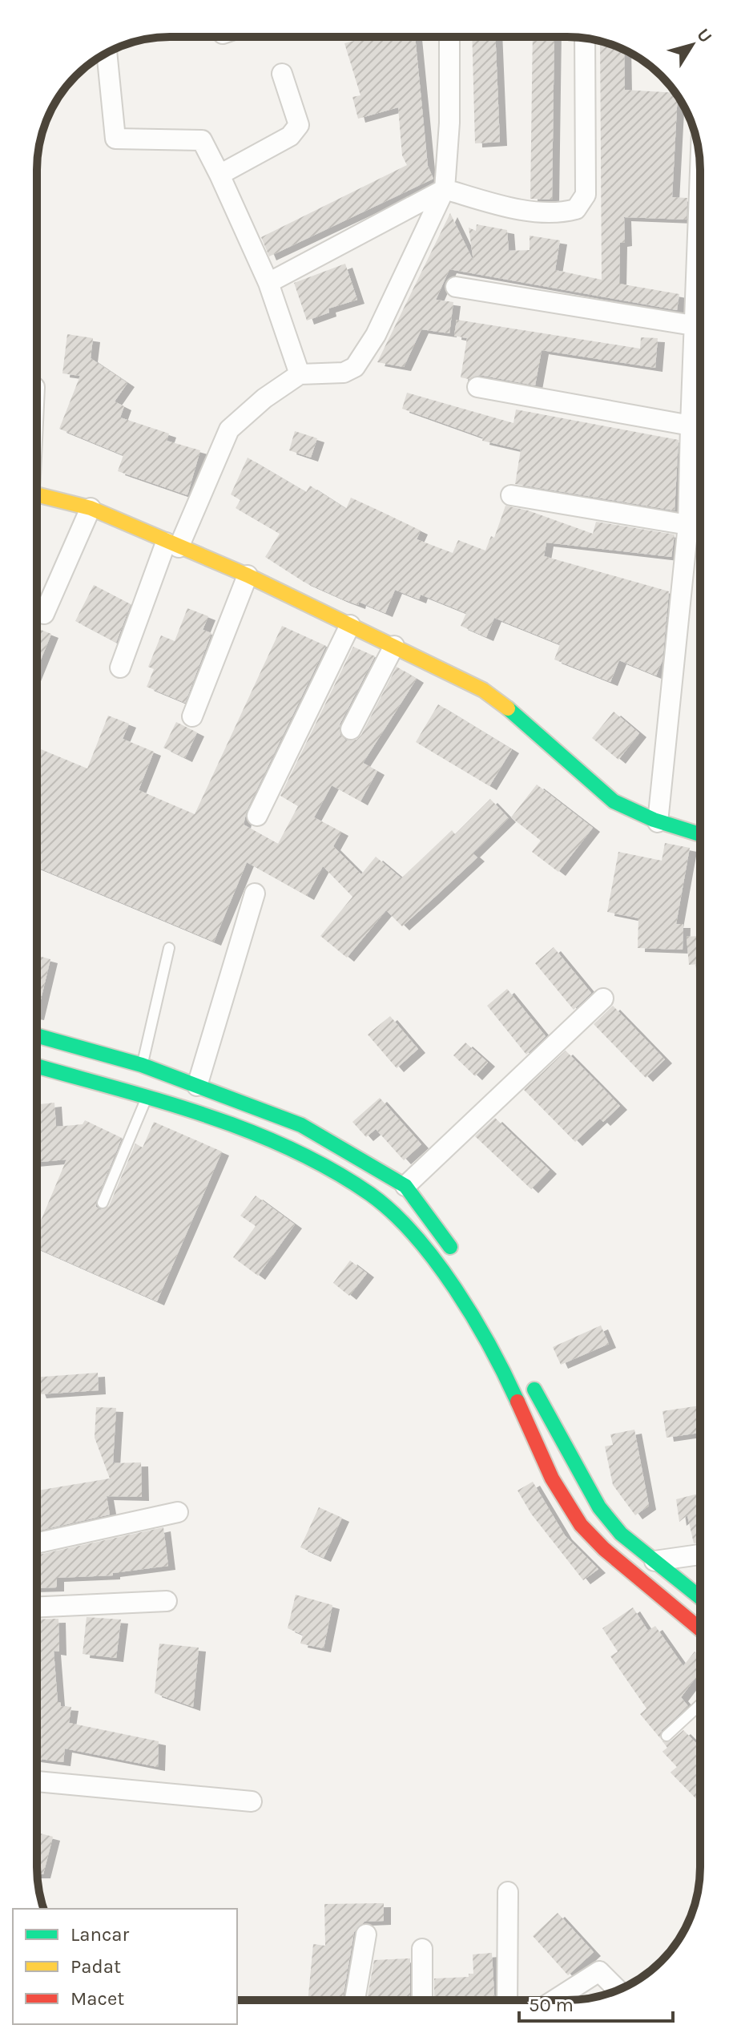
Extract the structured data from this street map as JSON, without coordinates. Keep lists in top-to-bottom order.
{
  "legend": ["Lancar", "Padat", "Macet"],
  "scale_bar": "50 m",
  "north": "top right"
}
